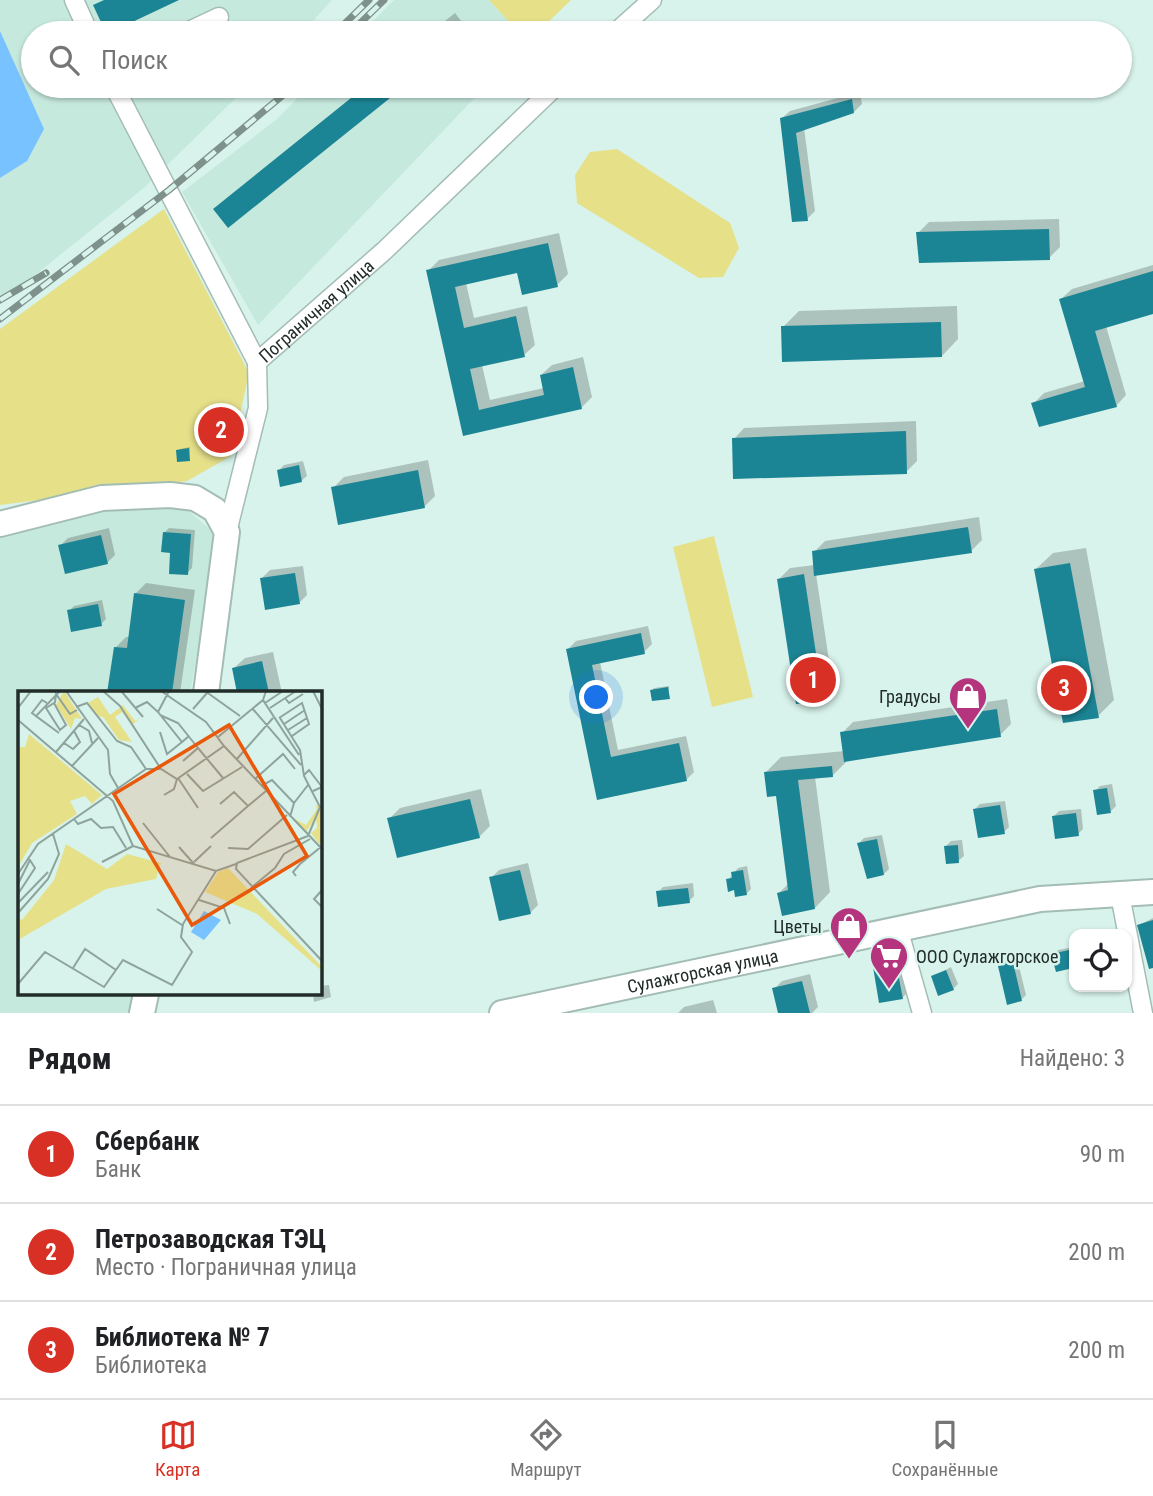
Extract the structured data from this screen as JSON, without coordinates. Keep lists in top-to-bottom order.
{
  "streets": {
    "main road": ["Сулажгорская улица"],
    "street": ["Пограничная улица"]
  },
  "places": {
    "shop": ["Градусы", "Цветы"],
    "supermarket": ["ООО Сулажгорское"]
  },
  "page": {
    "search": "Поиск",
    "pins": ["2", "1", "3"],
    "heading": ["Рядом", "Найдено: 3"],
    "list": [
      {
        "mark": "1",
        "name": "Сбербанк",
        "note": "Банк",
        "value": "90 m"
      },
      {
        "mark": "2",
        "name": "Петрозаводская ТЭЦ",
        "note": "Место · Пограничная улица",
        "value": "200 m"
      },
      {
        "mark": "3",
        "name": "Библиотека № 7",
        "note": "Библиотека",
        "value": "200 m"
      }
    ],
    "nav": ["Карта", "Маршрут", "Сохранённые"]
  }
}
